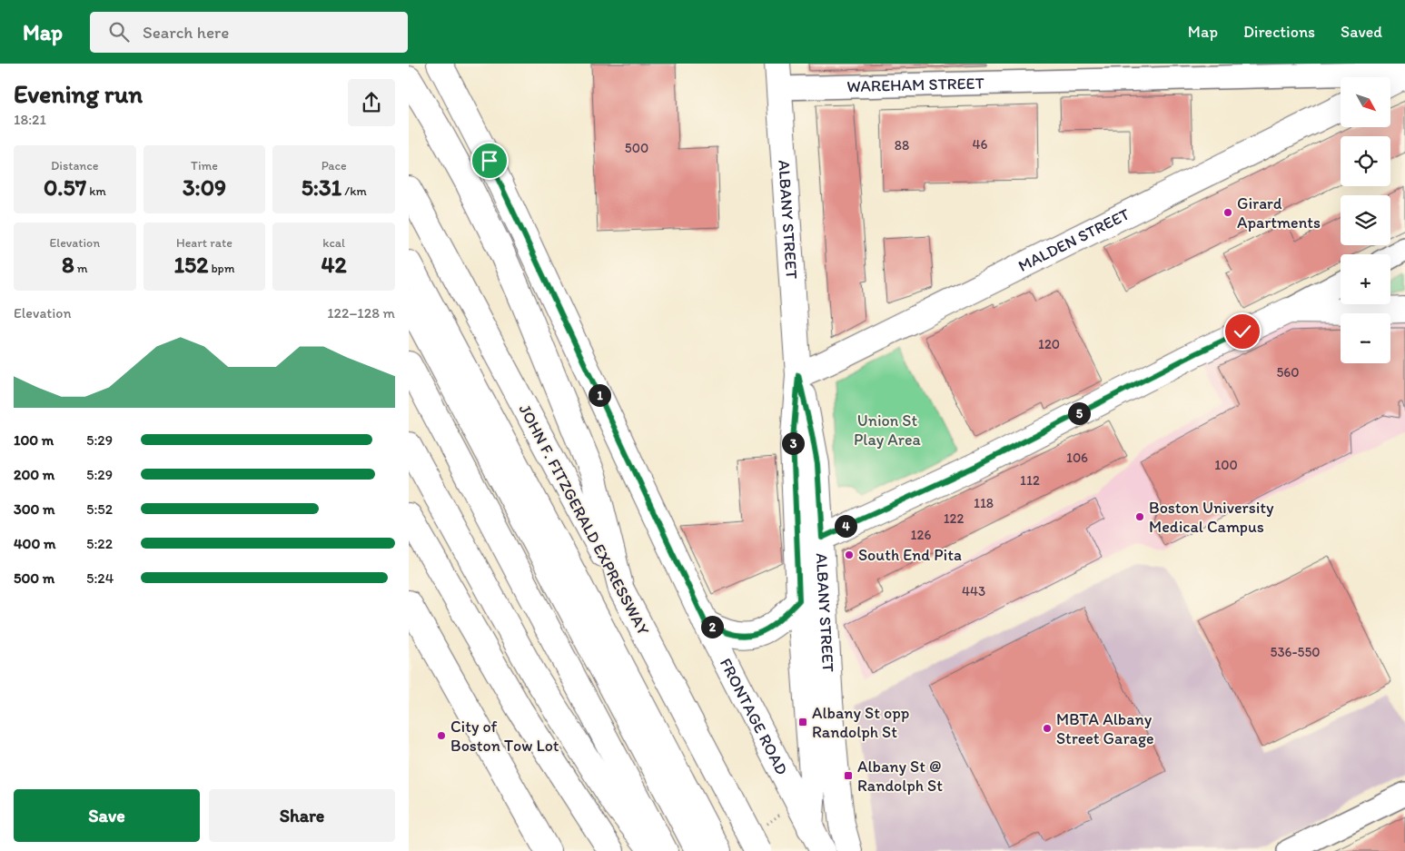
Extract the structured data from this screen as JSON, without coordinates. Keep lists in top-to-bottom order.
{
  "streets": {
    "main road": [
      "ALBANY STREET",
      "MALDEN STREET",
      "JOHN F. FITZGERALD EXPRESSWAY",
      "FRONTAGE ROAD"
    ],
    "street": ["WAREHAM STREET"]
  },
  "crossings": [
    ["WAREHAM STREET", "ALBANY STREET"],
    ["ALBANY STREET", "MALDEN STREET"],
    ["ALBANY STREET", "FRONTAGE ROAD"]
  ],
  "parks": ["Union St Play Area"],
  "places": {
    "other": [
      "Girard Apartments",
      "Boston University Medical Campus",
      "South End Pita",
      "MBTA Albany Street Garage",
      "City of Boston Tow Lot"
    ],
    "transit": ["Albany St opp Randolph St", "Albany St @ Randolph St"]
  },
  "house_numbers": [
    "46",
    "88",
    "500",
    "120",
    "560",
    "106",
    "100",
    "112",
    "118",
    "122",
    "126",
    "443",
    "536-550"
  ],
  "north": "bottom right",
  "page": {
    "header": "Map",
    "search": "Search here",
    "nav": ["Map", "Directions", "Saved"],
    "heading": ["Evening run", "18:21"],
    "map_buttons": ["+", "−"],
    "stats": [
      ["Distance", "0.57 km"],
      ["Time", "3:09"],
      ["Pace", "5:31 /km"],
      ["Elevation", "8 m"],
      ["Heart rate", "152 bpm"],
      ["kcal", "42"]
    ],
    "chart": ["Elevation", "122–128 m"],
    "pins": [
      "1",
      "5",
      "3",
      "4",
      "2"
    ],
    "list": [
      {
        "name": "100 m",
        "note": "5:29"
      },
      {
        "name": "200 m",
        "note": "5:29"
      },
      {
        "name": "300 m",
        "note": "5:52"
      },
      {
        "name": "400 m",
        "note": "5:22"
      },
      {
        "name": "500 m",
        "note": "5:24"
      }
    ],
    "buttons": ["Save", "Share"]
  }
}
